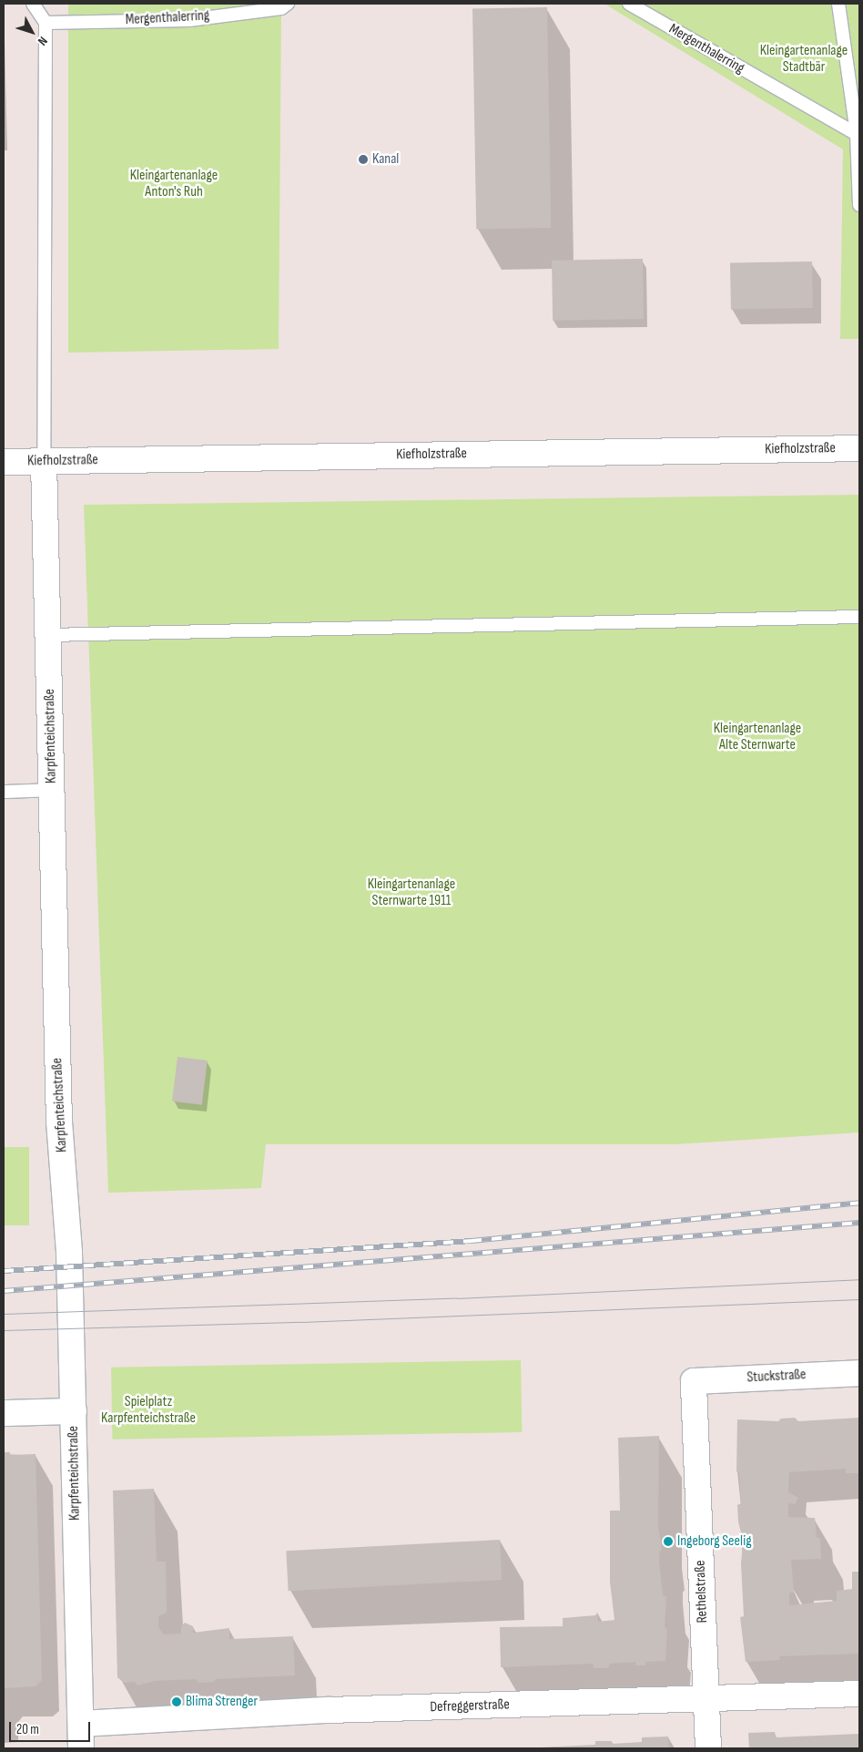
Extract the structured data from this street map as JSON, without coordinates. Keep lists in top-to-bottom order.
{
  "streets": {
    "street": [
      "Kiefholzstraße",
      "Karpfenteichstraße",
      "Stuckstraße",
      "Rethelstraße",
      "Defreggerstraße"
    ],
    "lane": ["Mergenthalerring"]
  },
  "crossings": [
    ["Kiefholzstraße", "Karpfenteichstraße"],
    ["Karpfenteichstraße", "Defreggerstraße"],
    ["Stuckstraße", "Rethelstraße"],
    ["Rethelstraße", "Defreggerstraße"]
  ],
  "parks": [
    "Kleingartenanlage Stadtbär",
    "Kleingartenanlage Anton's Ruh",
    "Kleingartenanlage Alte Sternwarte",
    "Kleingartenanlage Sternwarte 1911",
    "Spielplatz Karpfenteichstraße"
  ],
  "places": ["Kanal", "Ingeborg Seelig", "Blima Strenger"],
  "scale_bar": "20 m",
  "north": "bottom right"
}
